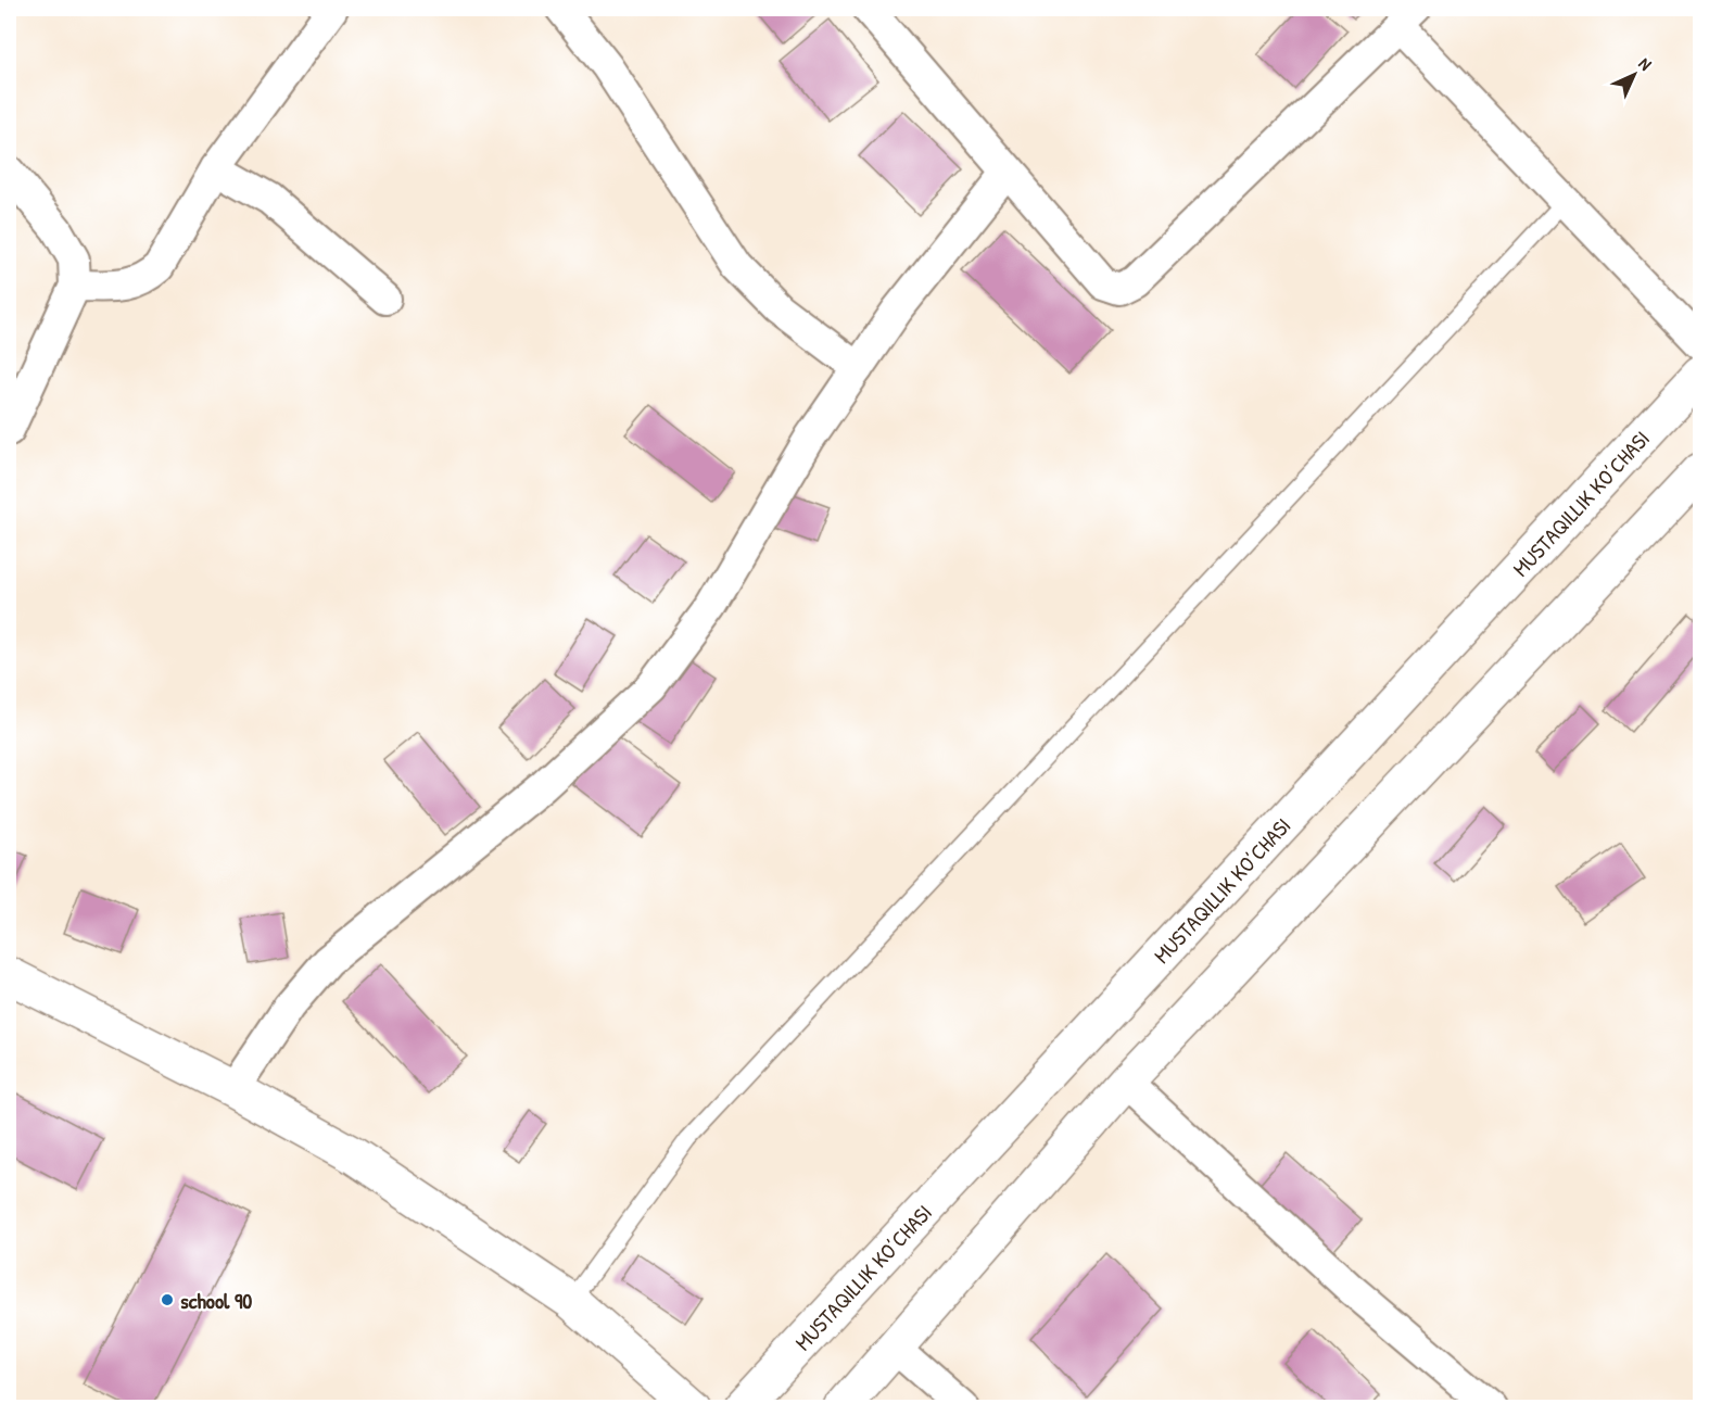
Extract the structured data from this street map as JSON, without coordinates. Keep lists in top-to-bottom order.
{
  "streets": {
    "main road": ["MUSTAQILLIK KO’CHASI"]
  },
  "places": ["school 90"],
  "north": "top right"
}
